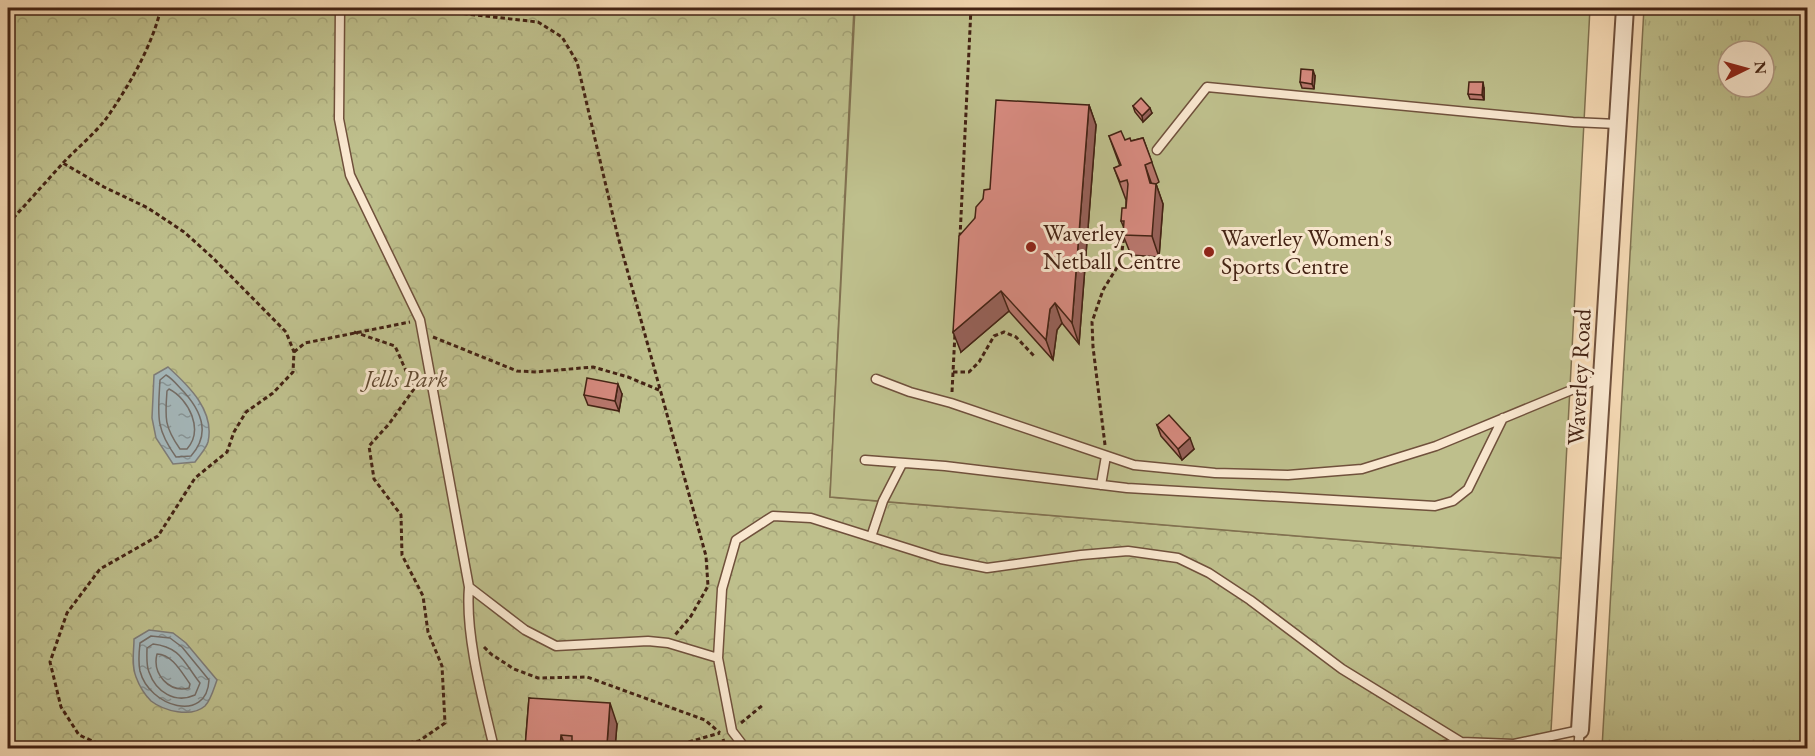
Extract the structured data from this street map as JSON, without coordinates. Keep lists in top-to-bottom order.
{
  "streets": {
    "street": ["Waverley Road"]
  },
  "parks": ["Jells Park"],
  "places": ["Waverley Netball Centre", "Waverley Women's Sports Centre"],
  "north": "right"
}
